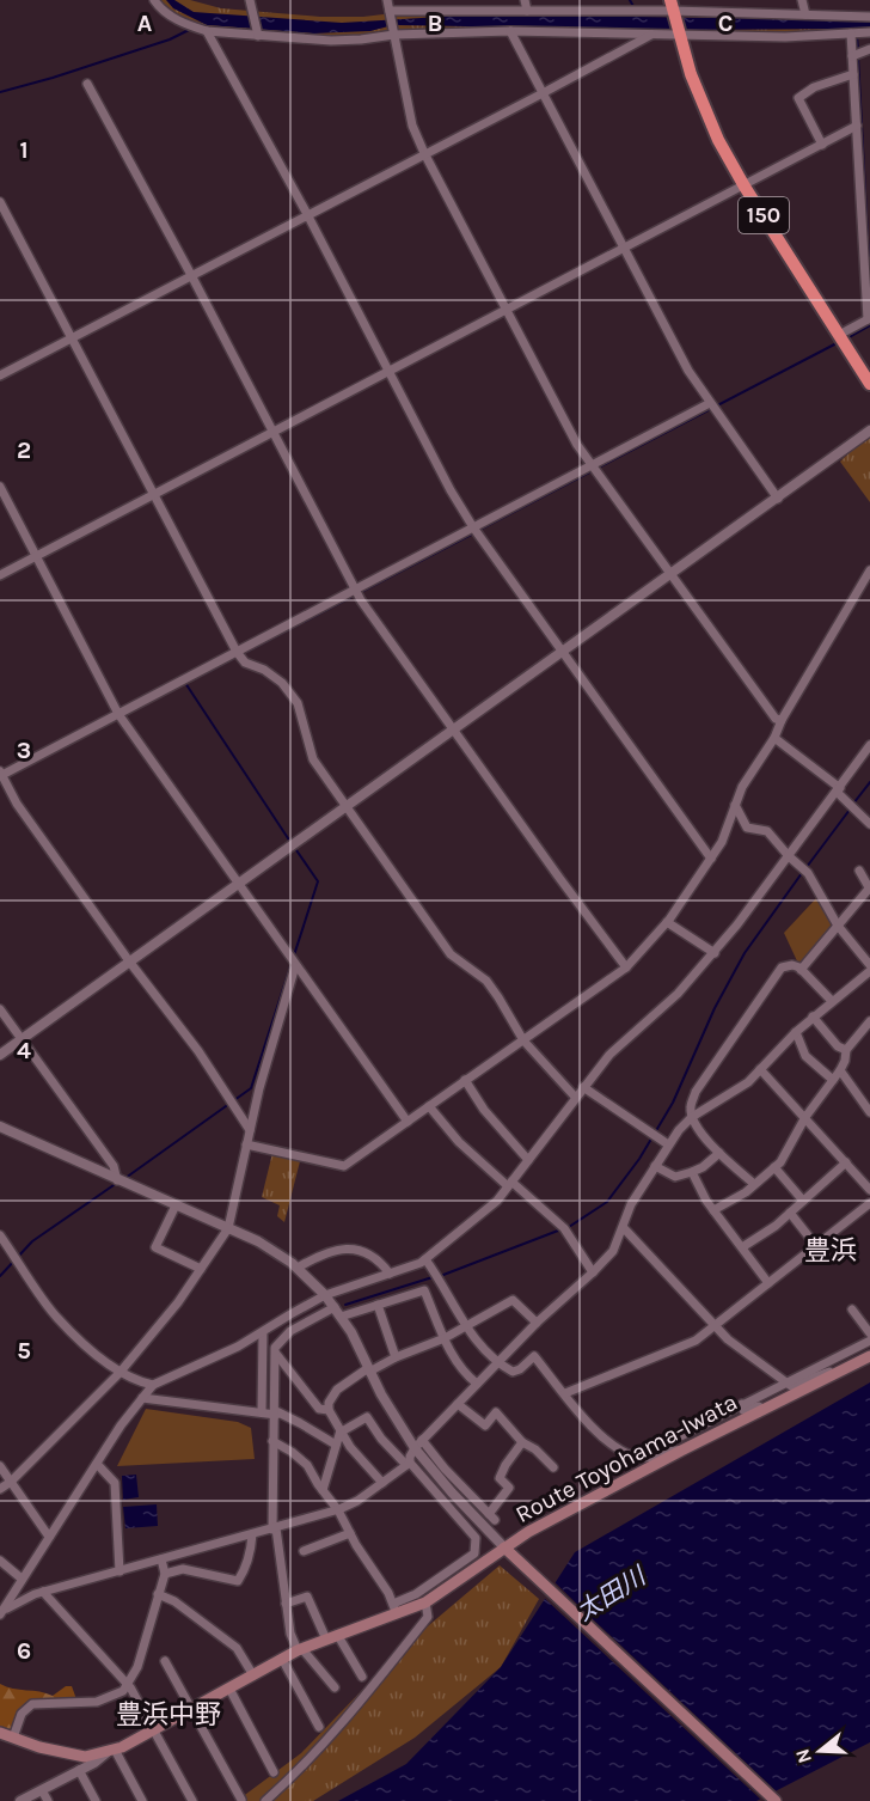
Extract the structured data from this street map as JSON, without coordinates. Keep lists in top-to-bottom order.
{
  "streets": {
    "highway": ["150"],
    "main road": ["Route Toyohama-Iwata"]
  },
  "districts": ["豊浜", "豊浜中野"],
  "water": ["太田川"],
  "north": "left",
  "grid": {
    "columns": ["A", "B", "C"],
    "rows": [
      "1",
      "2",
      "3",
      "4",
      "5",
      "6"
    ]
  }
}
